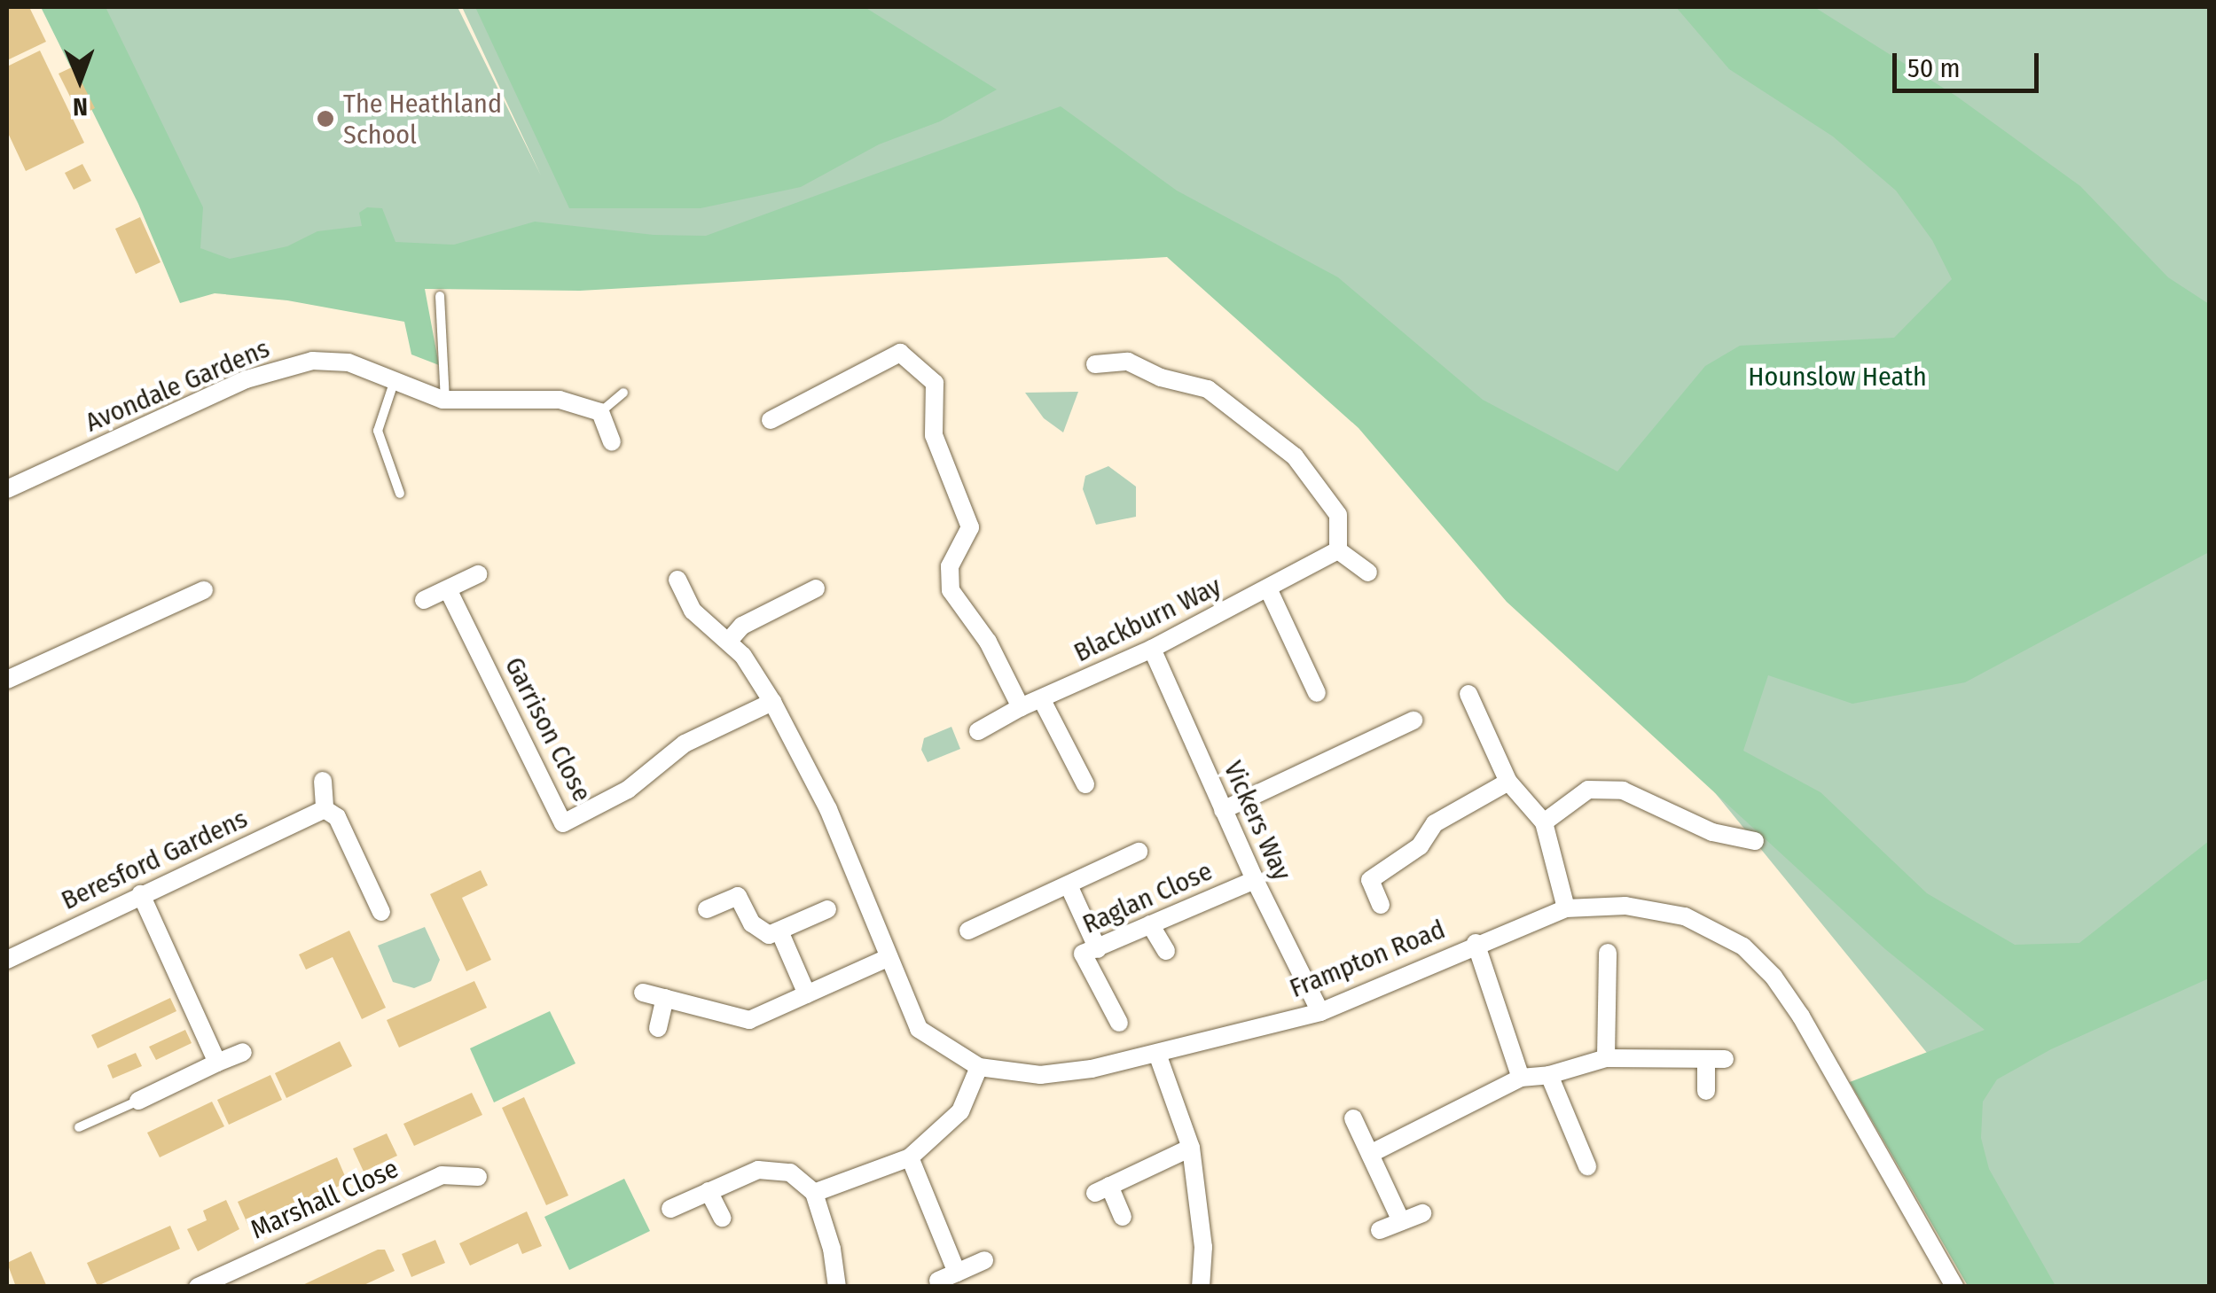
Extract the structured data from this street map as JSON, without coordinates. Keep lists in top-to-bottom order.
{
  "streets": {
    "street": [
      "Avondale Gardens",
      "Blackburn Way",
      "Garrison Close",
      "Vickers Way",
      "Beresford Gardens",
      "Raglan Close",
      "Frampton Road",
      "Marshall Close"
    ]
  },
  "crossings": [
    ["Blackburn Way", "Vickers Way"],
    ["Garrison Close", "Frampton Road"],
    ["Vickers Way", "Raglan Close"],
    ["Vickers Way", "Frampton Road"]
  ],
  "parks": ["Hounslow Heath"],
  "places": ["The Heathland School"],
  "scale_bar": "50 m",
  "north": "bottom"
}
